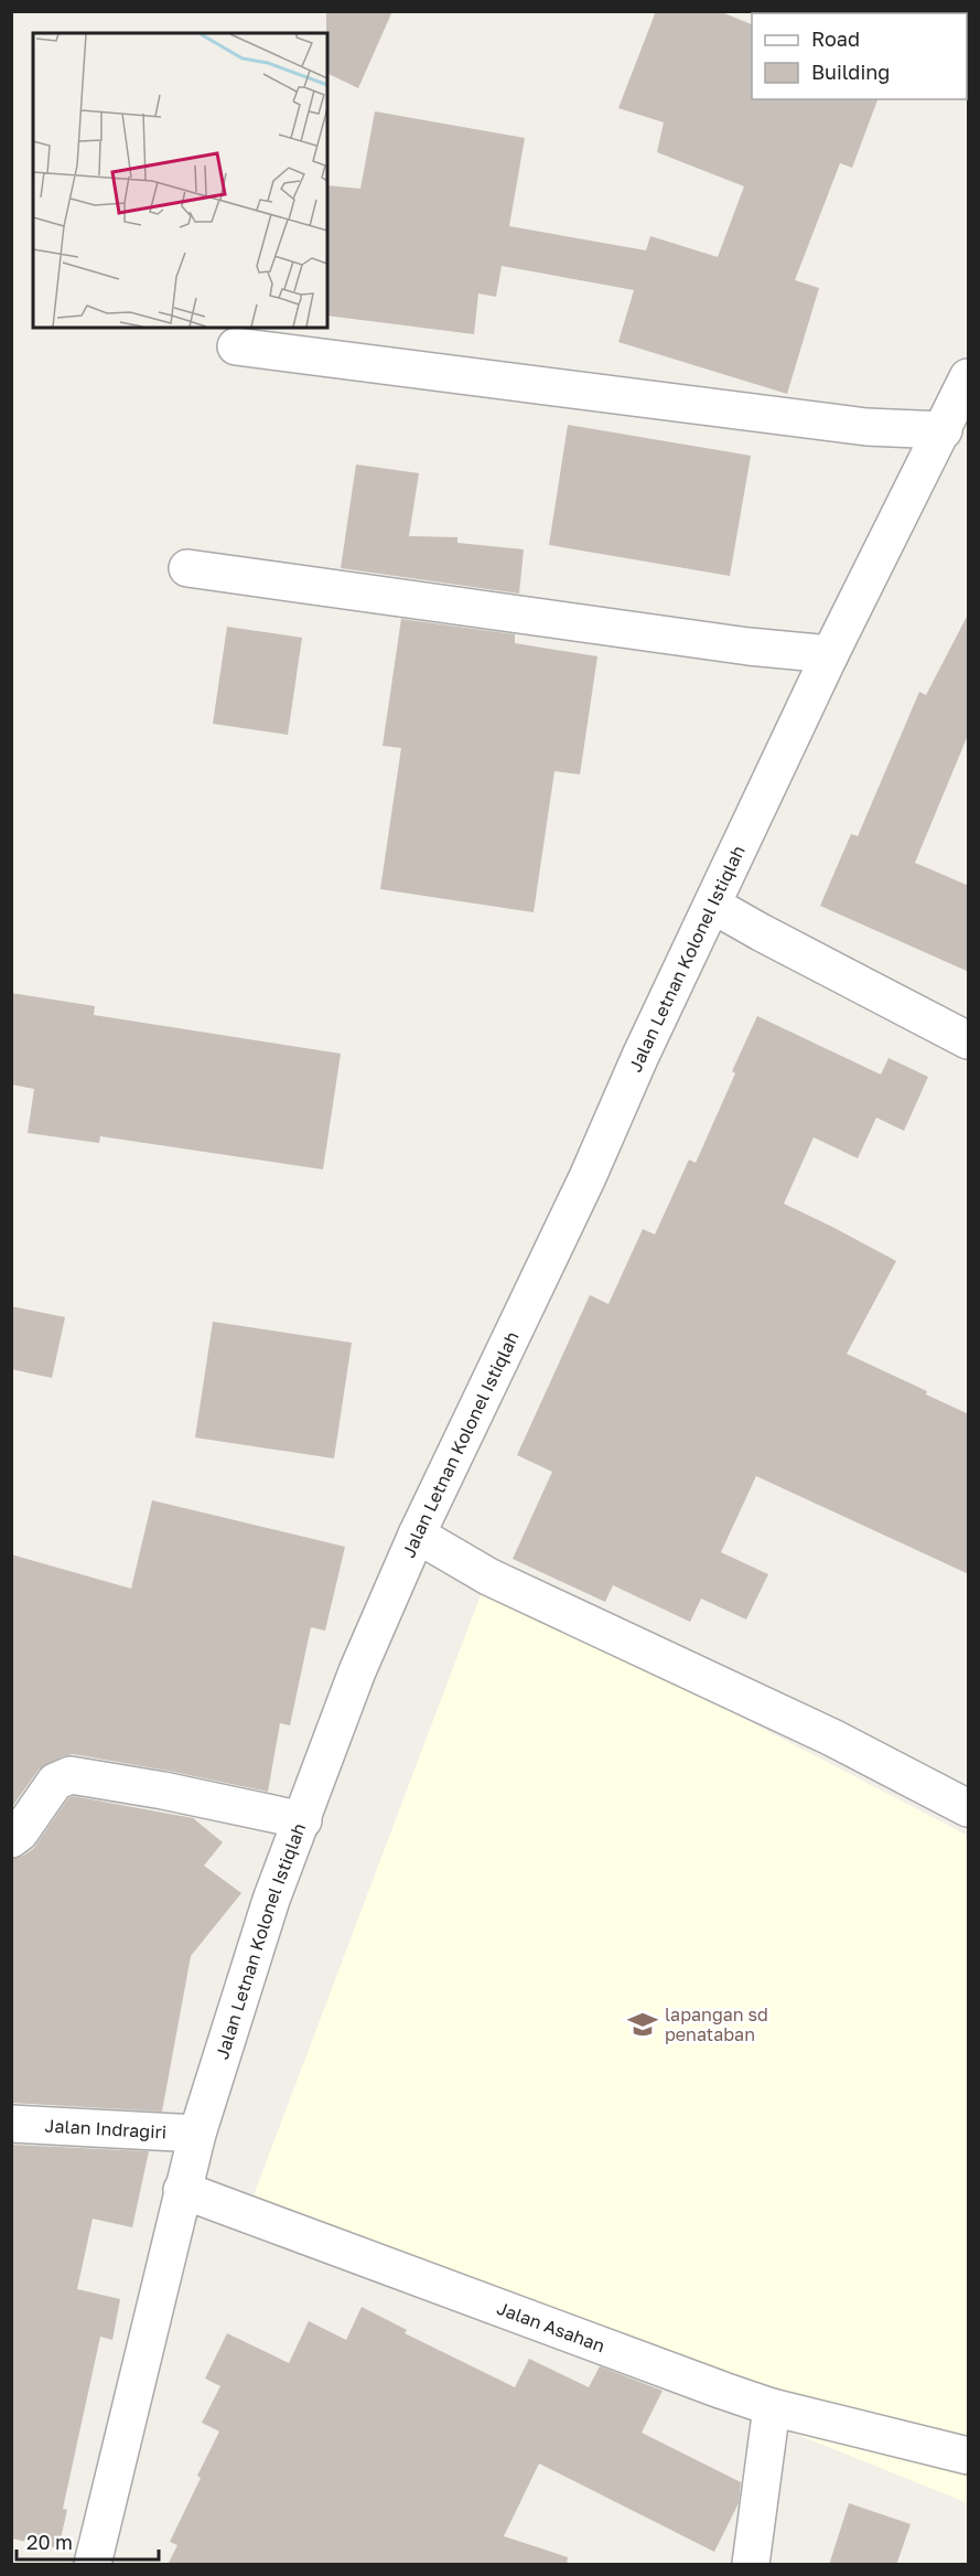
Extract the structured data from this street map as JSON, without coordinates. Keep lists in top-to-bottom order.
{
  "streets": {
    "street": ["Jalan Letnan Kolonel Istiqlah", "Jalan Indragiri", "Jalan Asahan"]
  },
  "crossings": [
    ["Jalan Letnan Kolonel Istiqlah", "Jalan Indragiri"],
    ["Jalan Letnan Kolonel Istiqlah", "Jalan Asahan"]
  ],
  "places": {
    "school or university": ["lapangan sd penataban"]
  },
  "legend": ["Road", "Building"],
  "scale_bar": "20 m"
}
